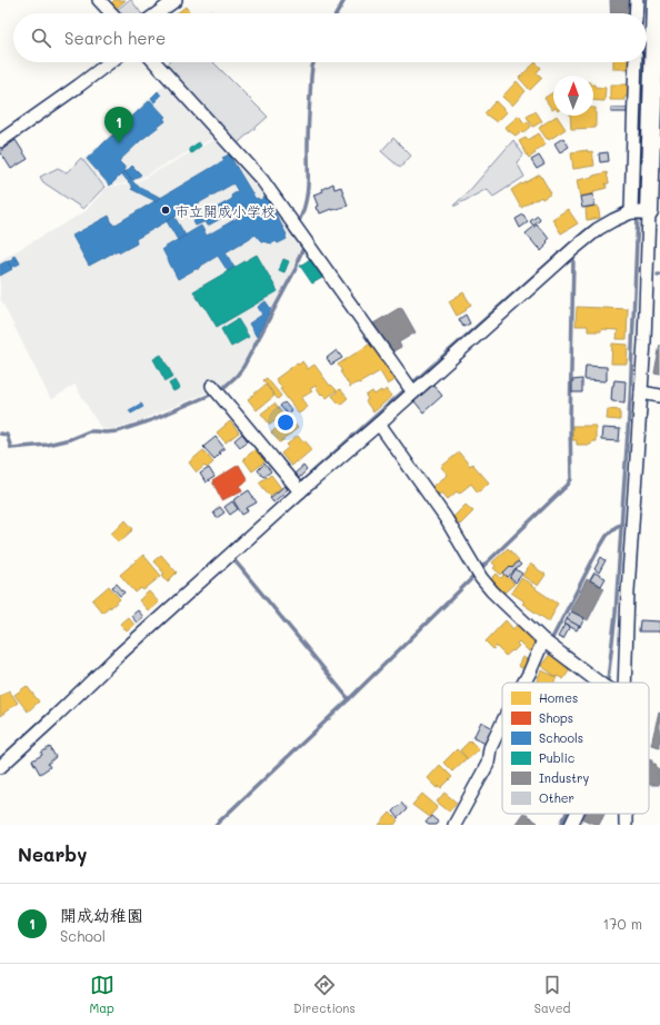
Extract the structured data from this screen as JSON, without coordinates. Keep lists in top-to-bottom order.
{
  "places": ["市立開成小学校"],
  "legend": [
    "Homes",
    "Shops",
    "Schools",
    "Public",
    "Industry",
    "Other"
  ],
  "north": "top",
  "page": {
    "search": "Search here",
    "pins": "1",
    "heading": "Nearby",
    "list": [
      {
        "mark": "1",
        "name": "開成幼稚園",
        "note": "School",
        "value": "170 m"
      }
    ],
    "nav": ["Map", "Directions", "Saved"]
  }
}
